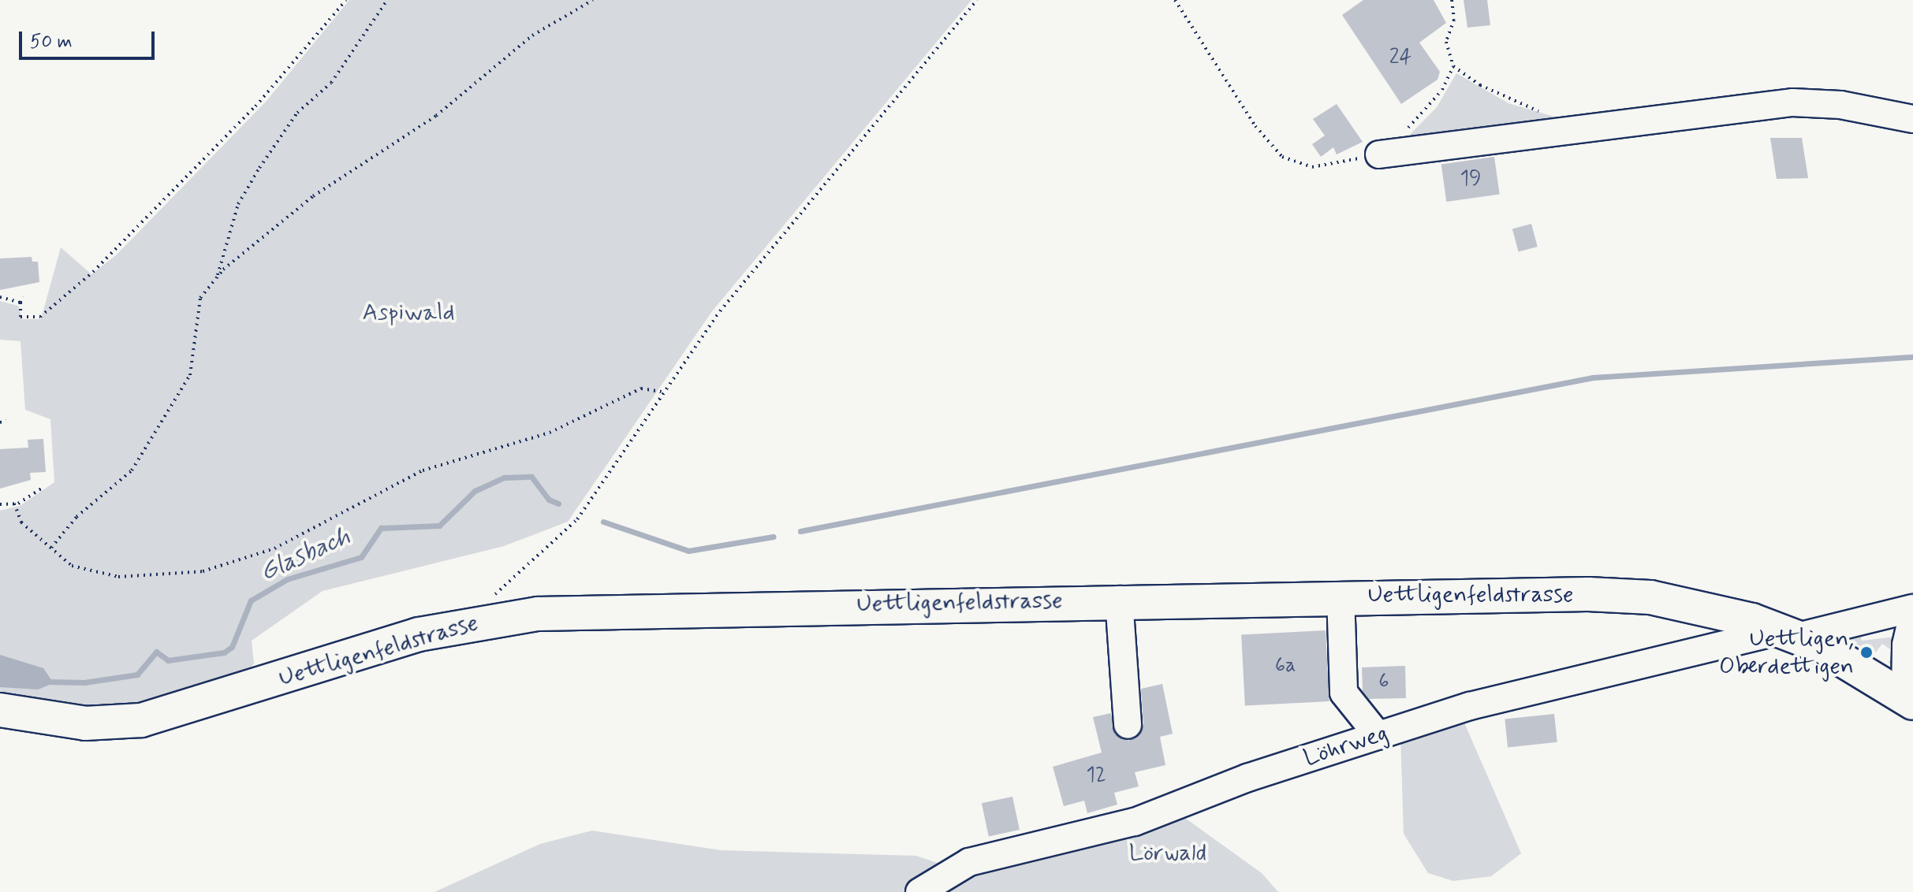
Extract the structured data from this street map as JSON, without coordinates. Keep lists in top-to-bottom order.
{
  "streets": {
    "main road": ["Uettligenfeldstrasse"],
    "street": ["Löhrweg"]
  },
  "crossings": [
    ["Uettligenfeldstrasse", "Löhrweg"]
  ],
  "water": ["Glasbach"],
  "parks": ["Aspiwald", "Lörwald"],
  "places": ["Uettligen, Oberdettigen"],
  "house_numbers": [
    "24",
    "19",
    "6a",
    "6",
    "12"
  ],
  "scale_bar": "50 m"
}
